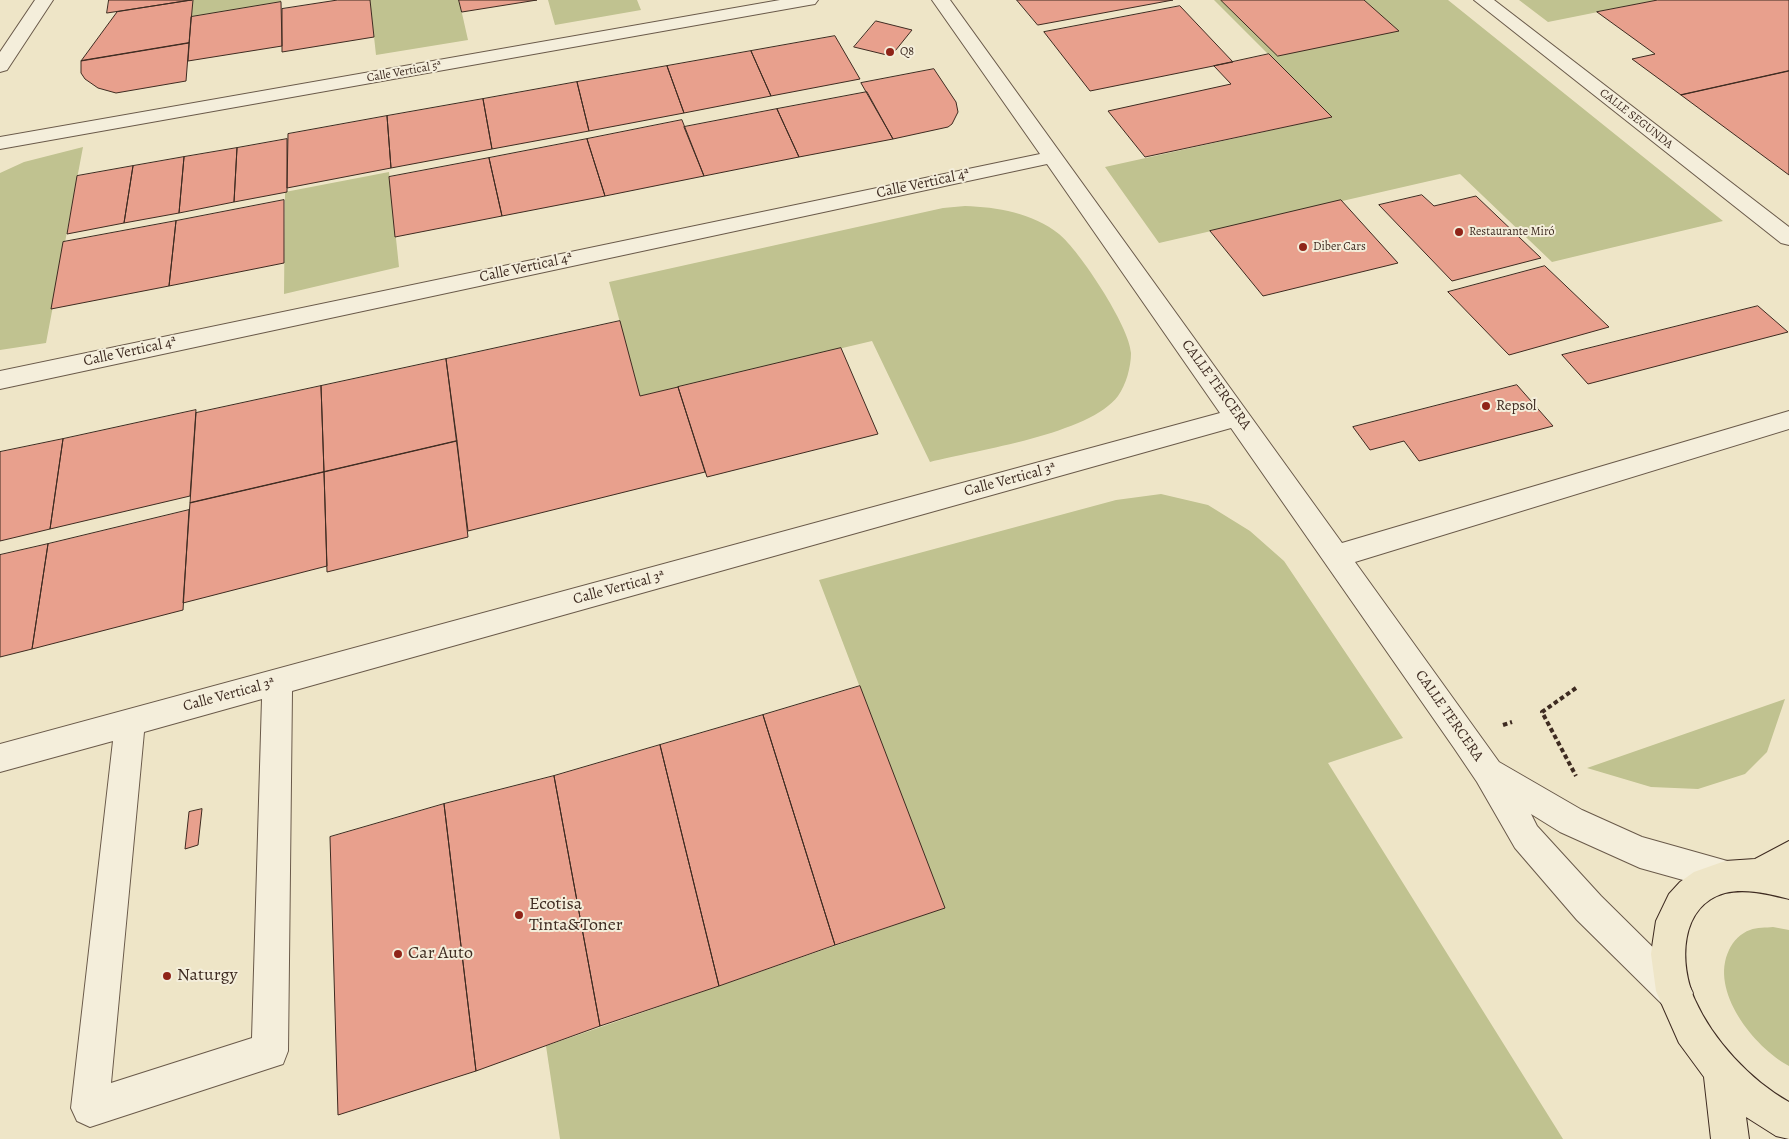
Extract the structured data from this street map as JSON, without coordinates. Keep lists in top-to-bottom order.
{
  "streets": {
    "street": [
      "Calle Vertical 5ª",
      "CALLE SEGUNDA",
      "Calle Vertical 4ª",
      "CALLE TERCERA",
      "Calle Vertical 3ª"
    ]
  },
  "crossings": [
    ["Calle Vertical 4ª", "CALLE TERCERA"],
    ["CALLE TERCERA", "Calle Vertical 3ª"]
  ],
  "places": [
    "Q8",
    "Restaurante Miró",
    "Diber Cars",
    "Repsol",
    "Ecotisa Tinta&Toner",
    "Car Auto",
    "Naturgy"
  ]
}
